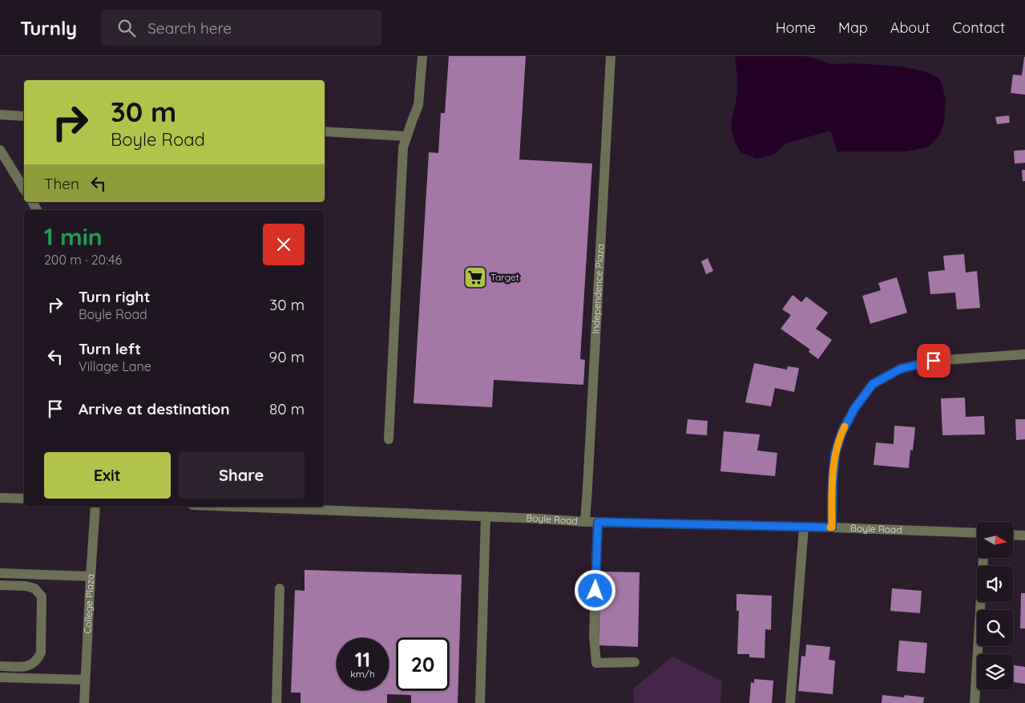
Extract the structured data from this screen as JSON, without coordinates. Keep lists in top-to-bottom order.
{
  "streets": {
    "street": ["Independence Plaza", "Boyle Road", "College Plaza"]
  },
  "crossings": [
    ["Independence Plaza", "Boyle Road"]
  ],
  "places": {
    "supermarket": ["Target"]
  },
  "north": "right",
  "page": {
    "header": "Turnly",
    "search": "Search here",
    "nav": [
      "Home",
      "Map",
      "About",
      "Contact"
    ],
    "turn": ["30 m", "Boyle Road"],
    "then": "Then",
    "heading": ["1 min", "200 m · 20:46"],
    "list": [
      {
        "name": "Turn right",
        "note": "Boyle Road",
        "value": "30 m"
      },
      {
        "name": "Turn left",
        "note": "Village Lane",
        "value": "90 m"
      },
      {
        "name": "Arrive at destination",
        "value": "80 m"
      }
    ],
    "buttons": ["Exit", "Share"],
    "speed": "11 km/h",
    "limit": "20"
  }
}
